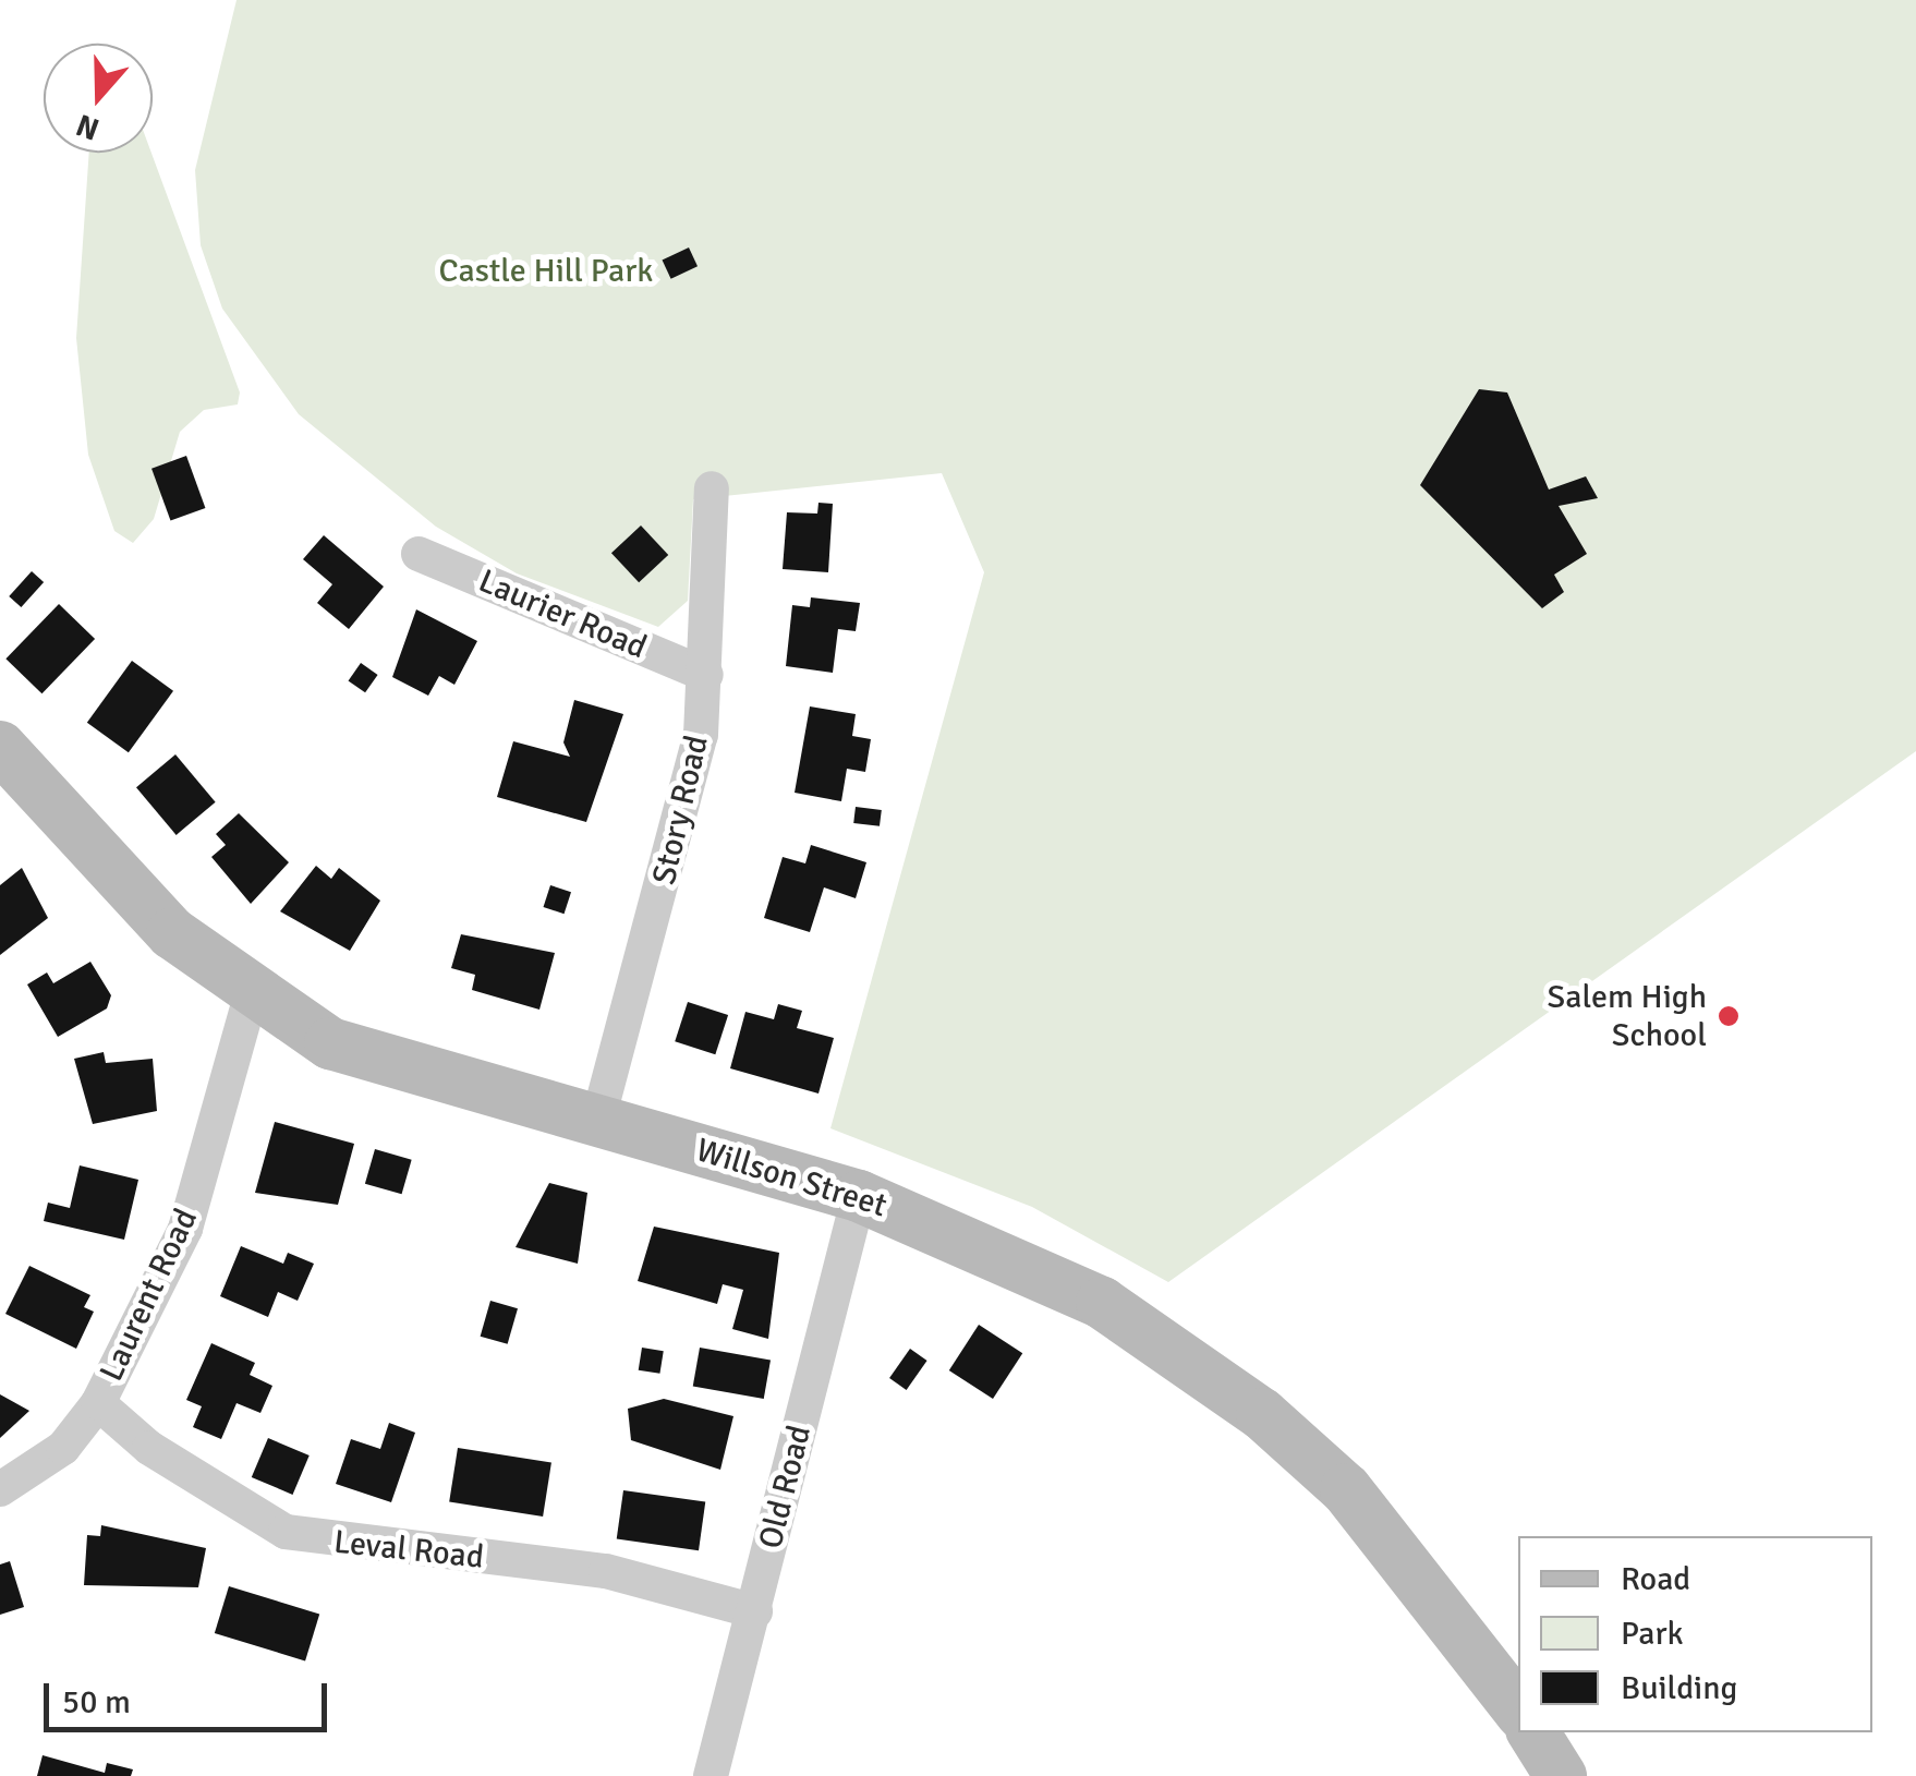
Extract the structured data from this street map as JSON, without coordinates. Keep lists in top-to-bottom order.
{
  "streets": {
    "street": [
      "Laurier Road",
      "Story Road",
      "Willson Street",
      "Laurent Road",
      "Old Road",
      "Leval Road"
    ]
  },
  "crossings": [
    ["Laurier Road", "Story Road"],
    ["Story Road", "Willson Street"],
    ["Willson Street", "Laurent Road"],
    ["Willson Street", "Old Road"],
    ["Laurent Road", "Leval Road"],
    ["Old Road", "Leval Road"]
  ],
  "parks": ["Castle Hill Park"],
  "places": ["Salem High School"],
  "legend": ["Road", "Park", "Building"],
  "scale_bar": "50 m",
  "north": "bottom"
}
